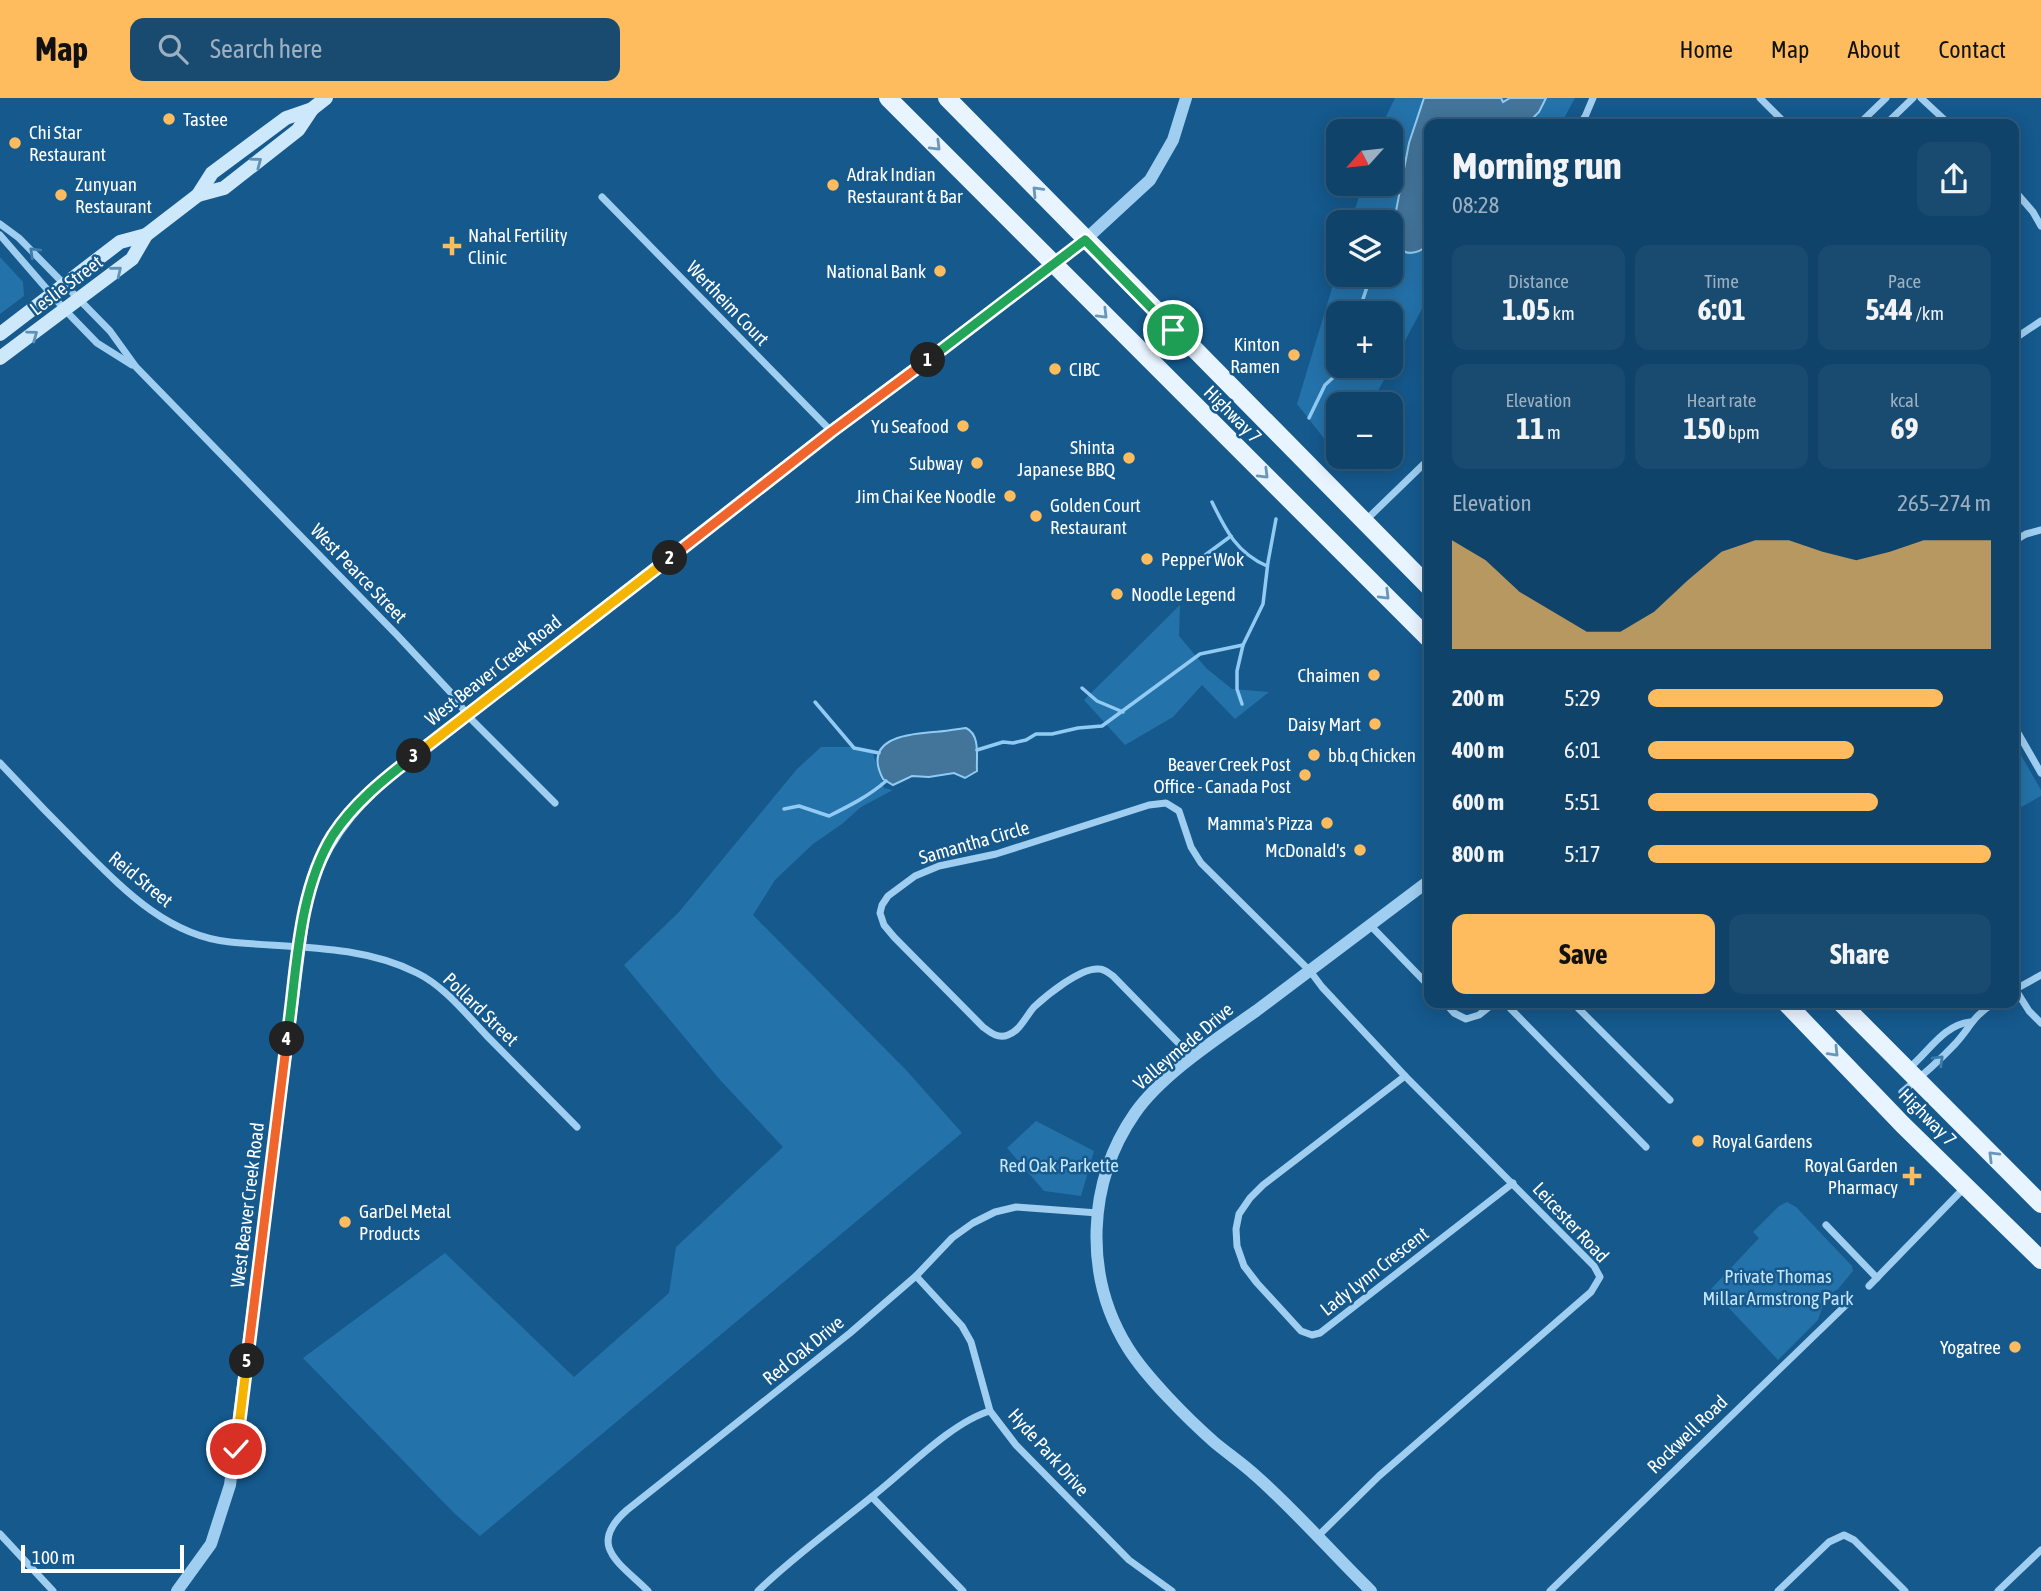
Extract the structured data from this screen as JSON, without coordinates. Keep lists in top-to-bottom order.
{
  "streets": {
    "main road": ["Leslie Street", "Highway 7"],
    "street": [
      "Wertheim Court",
      "West Pearce Street",
      "West Beaver Creek Road",
      "Samantha Circle",
      "Reid Street",
      "Pollard Street",
      "Valleymede Drive",
      "Leicester Road",
      "Lady Lynn Crescent",
      "Red Oak Drive",
      "Rockwell Road",
      "Hyde Park Drive"
    ]
  },
  "crossings": [
    ["Leslie Street", "West Pearce Street"],
    ["Wertheim Court", "West Beaver Creek Road"],
    ["Highway 7", "West Beaver Creek Road"],
    ["West Pearce Street", "West Beaver Creek Road"],
    ["West Beaver Creek Road", "Reid Street"],
    ["West Beaver Creek Road", "Pollard Street"],
    ["Samantha Circle", "Valleymede Drive"],
    ["Samantha Circle", "Leicester Road"],
    ["Reid Street", "Pollard Street"],
    ["Valleymede Drive", "Leicester Road"],
    ["Valleymede Drive", "Red Oak Drive"],
    ["Leicester Road", "Lady Lynn Crescent"],
    ["Red Oak Drive", "Hyde Park Drive"]
  ],
  "parks": ["Red Oak Parkette", "Private Thomas Millar Armstrong Park"],
  "places": {
    "other": [
      "Tastee",
      "Chi Star Restaurant",
      "Adrak Indian Restaurant & Bar",
      "Zunyuan Restaurant",
      "National Bank",
      "Kinton Ramen",
      "CIBC",
      "Yu Seafood",
      "Shinta Japanese BBQ",
      "Subway",
      "Jim Chai Kee Noodle",
      "Golden Court Restaurant",
      "Pepper Wok",
      "Noodle Legend",
      "Chaimen",
      "Daisy Mart",
      "bb.q Chicken",
      "Beaver Creek Post Office - Canada Post",
      "Mamma's Pizza",
      "McDonald's",
      "Royal Gardens",
      "GarDel Metal Products",
      "Yogatree"
    ],
    "health": ["Nahal Fertility Clinic", "Royal Garden Pharmacy"]
  },
  "scale_bar": "100 m",
  "north": "bottom left",
  "page": {
    "header": "Map",
    "search": "Search here",
    "nav": [
      "Home",
      "Map",
      "About",
      "Contact"
    ],
    "map_buttons": ["+", "−"],
    "heading": ["Morning run", "08:28"],
    "stats": [
      ["Distance", "1.05 km"],
      ["Time", "6:01"],
      ["Pace", "5:44 /km"],
      ["Elevation", "11 m"],
      ["Heart rate", "150 bpm"],
      ["kcal", "69"]
    ],
    "pins": [
      "1",
      "2",
      "3",
      "4",
      "5"
    ],
    "chart": ["Elevation", "265–274 m"],
    "list": [
      {
        "name": "200 m",
        "note": "5:29"
      },
      {
        "name": "400 m",
        "note": "6:01"
      },
      {
        "name": "600 m",
        "note": "5:51"
      },
      {
        "name": "800 m",
        "note": "5:17"
      }
    ],
    "buttons": ["Save", "Share"],
    "scale": "100 m"
  }
}
